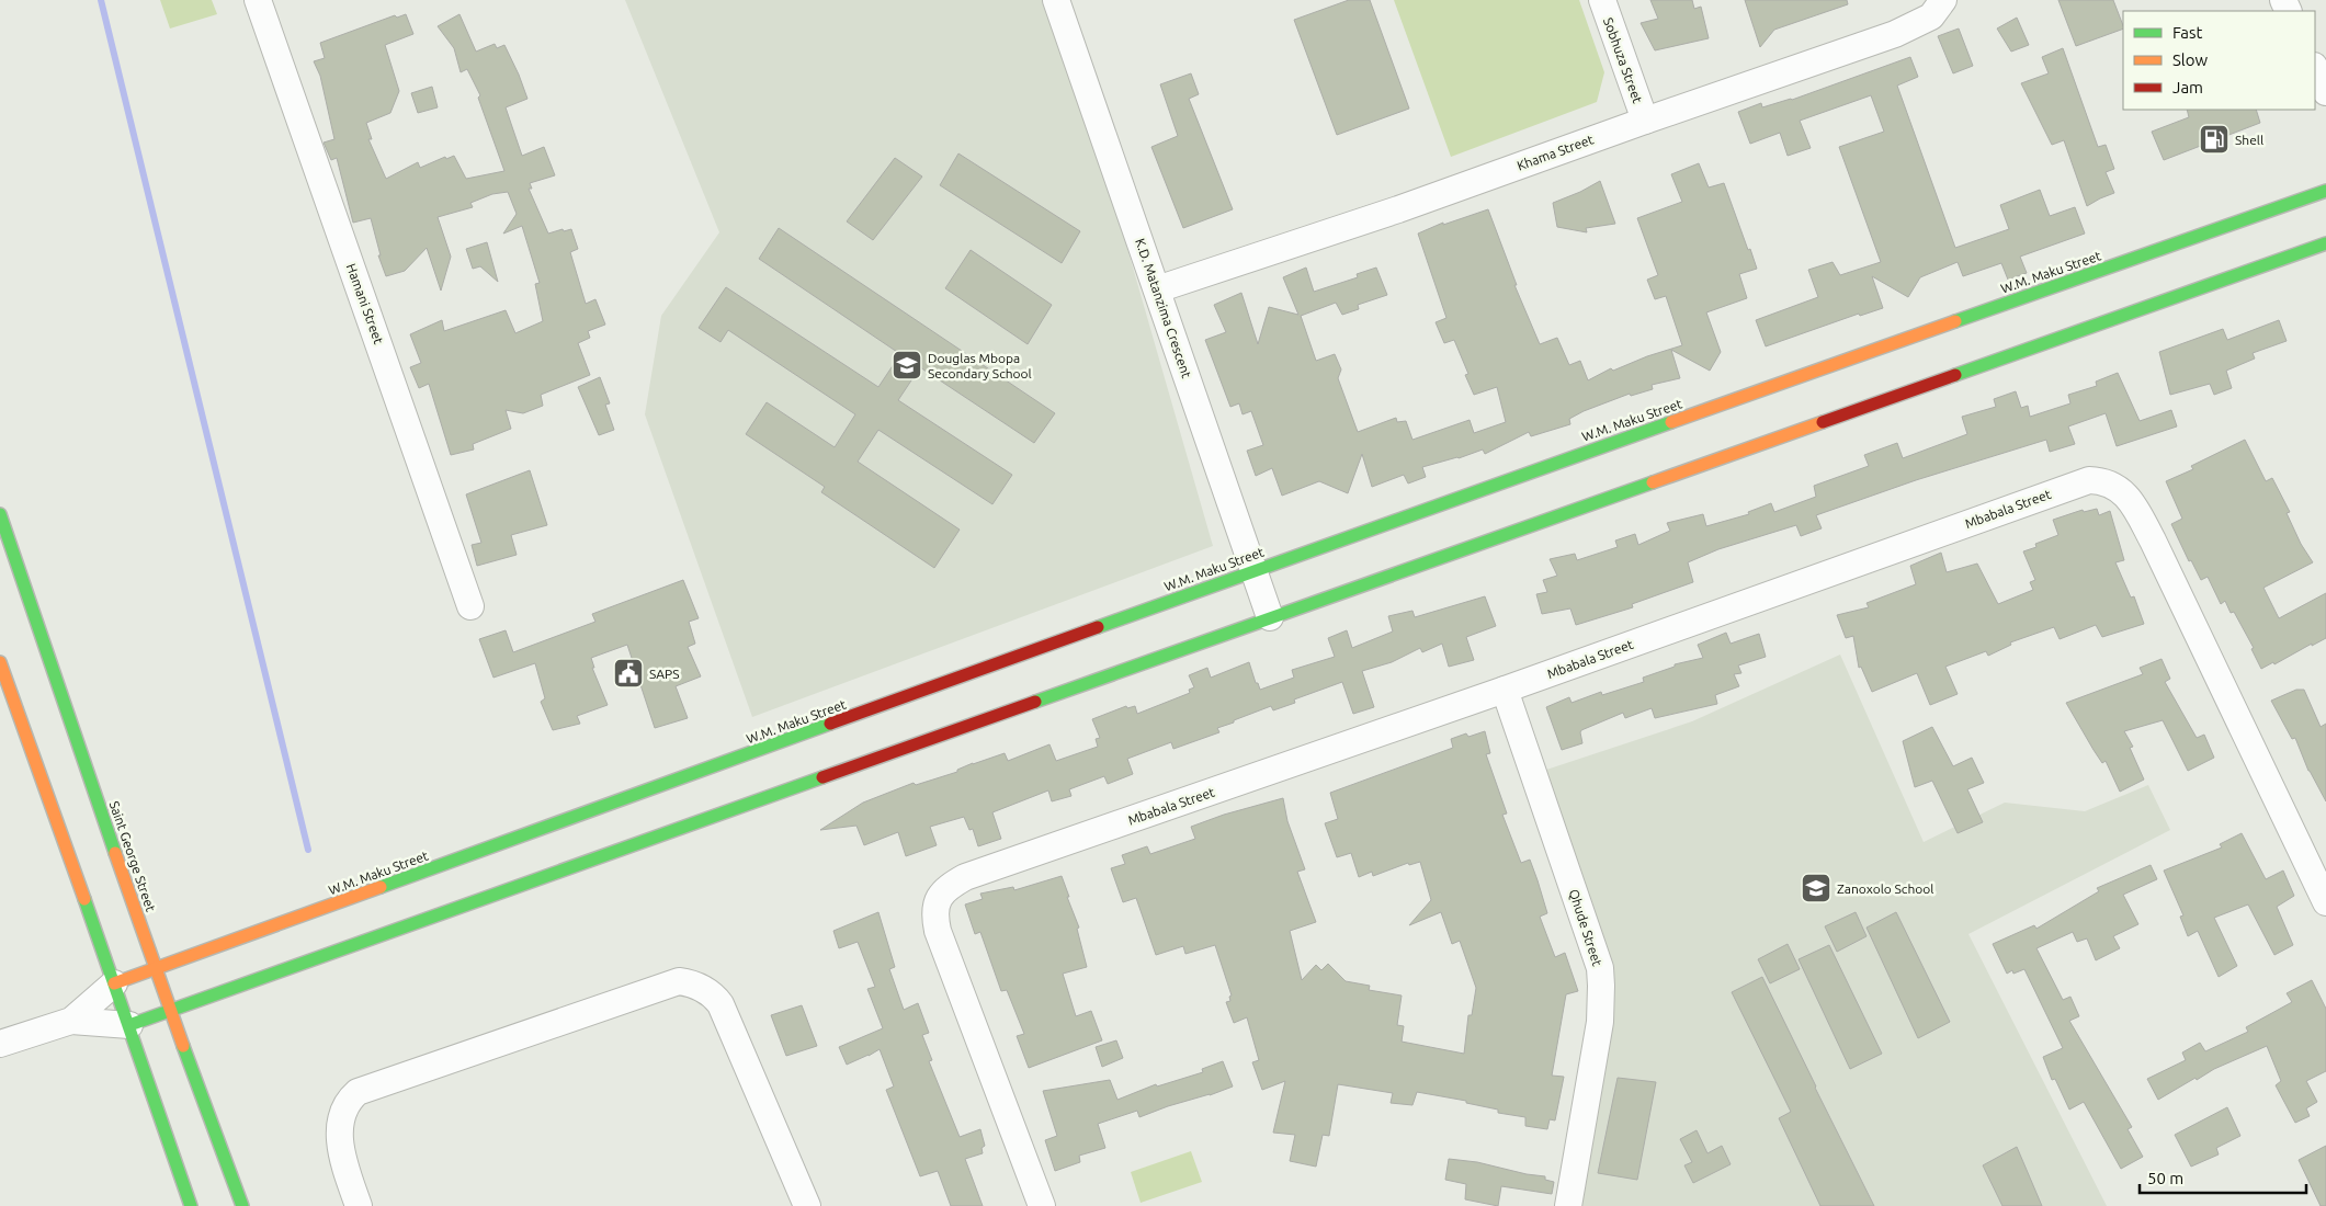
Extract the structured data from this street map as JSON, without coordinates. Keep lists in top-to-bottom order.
{
  "streets": {
    "street": [
      "Sobhuza Street",
      "Khama Street",
      "W.M. Maku Street",
      "Hamani Street",
      "K.D. Matanzima Crescent",
      "Mbabala Street",
      "Saint George Street",
      "Qhude Street"
    ]
  },
  "crossings": [
    ["Sobhuza Street", "Khama Street"],
    ["Khama Street", "K.D. Matanzima Crescent"],
    ["W.M. Maku Street", "K.D. Matanzima Crescent"],
    ["W.M. Maku Street", "Saint George Street"],
    ["Mbabala Street", "Qhude Street"]
  ],
  "places": {
    "fuel station": ["Shell"],
    "school or university": ["Douglas Mbopa Secondary School", "Zanoxolo School"],
    "public building": ["SAPS"]
  },
  "legend": ["Fast", "Slow", "Jam"],
  "scale_bar": "50 m"
}
